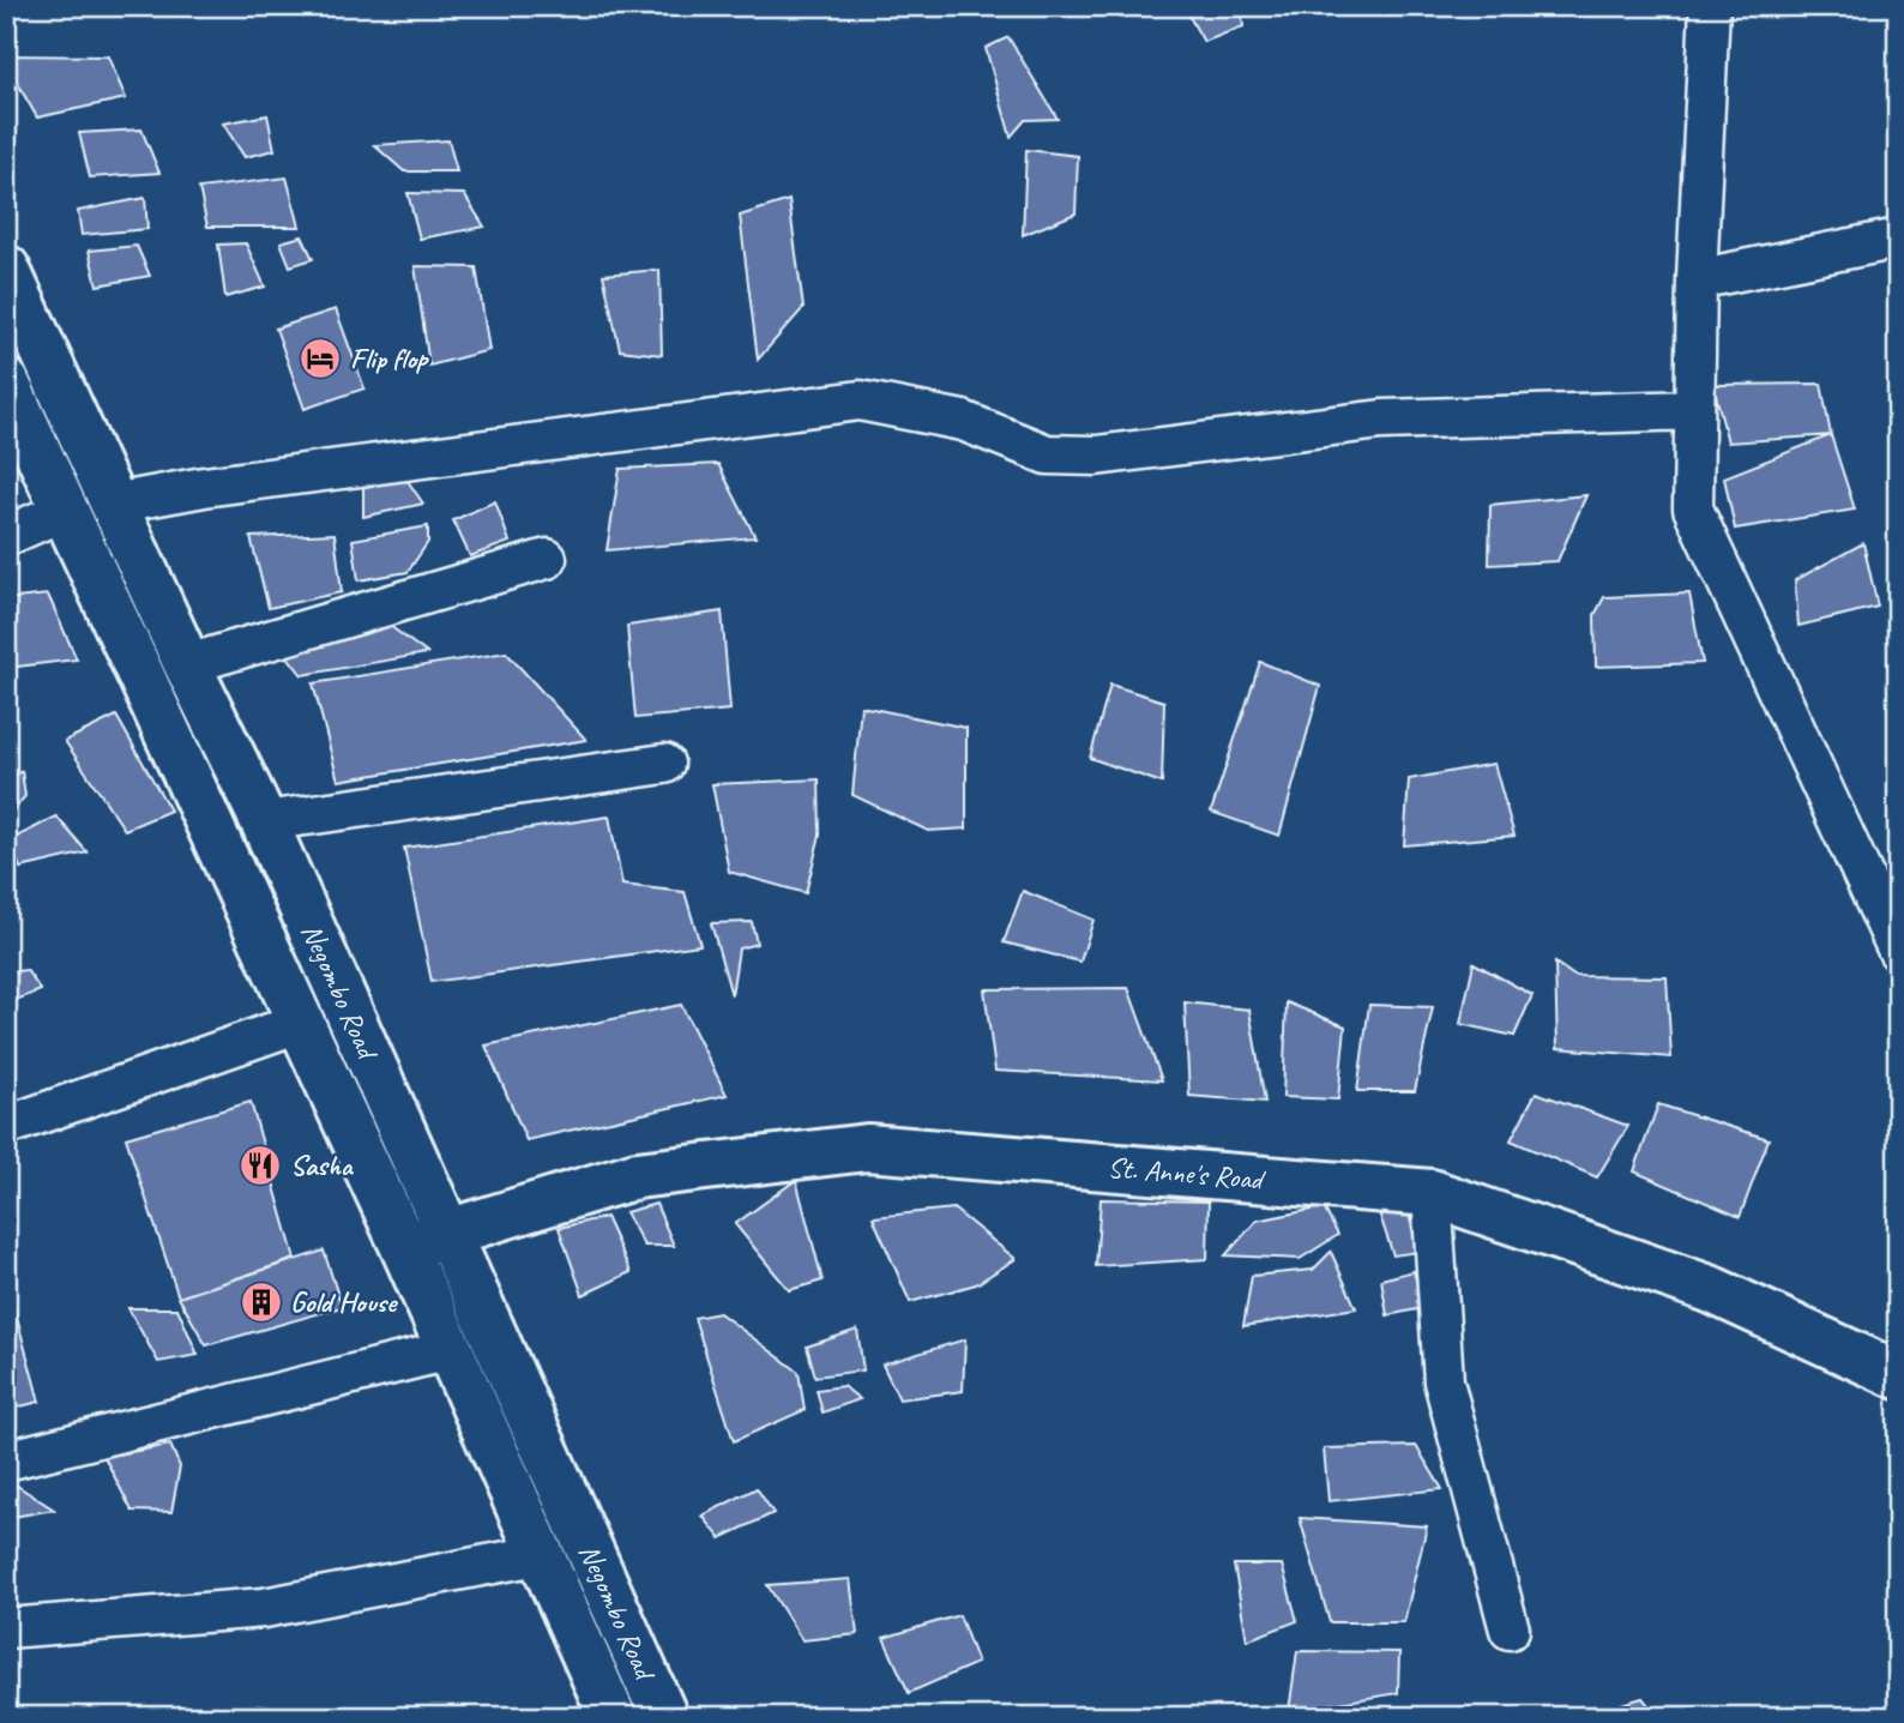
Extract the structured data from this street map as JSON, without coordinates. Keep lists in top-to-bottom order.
{
  "streets": {
    "main road": ["Negombo Road", "St. Anne's Road"]
  },
  "crossings": [
    ["Negombo Road", "St. Anne's Road"]
  ],
  "places": {
    "hotel": ["Flip flop"],
    "restaurant": ["Sasha"],
    "building": ["Gold House"]
  }
}
